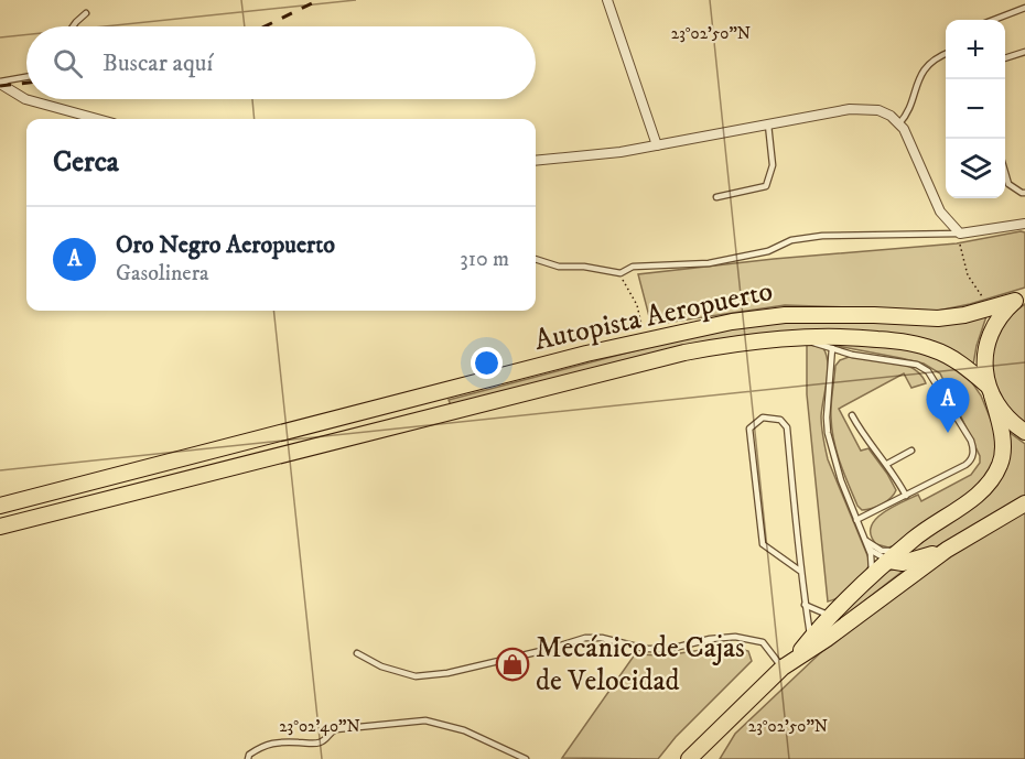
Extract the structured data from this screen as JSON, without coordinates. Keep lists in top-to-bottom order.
{
  "streets": {
    "highway": ["Autopista Aeropuerto"]
  },
  "places": {
    "shop": ["Mecánico de Cajas de Velocidad"]
  },
  "page": {
    "map_buttons": ["+", "−"],
    "search": "Buscar aquí",
    "heading": "Cerca",
    "list": [
      {
        "mark": "A",
        "name": "Oro Negro Aeropuerto",
        "note": "Gasolinera",
        "value": "310 m"
      }
    ],
    "pins": "A"
  },
  "coordinates": ["23°02'50\"N", "23°02'40\"N"]
}
